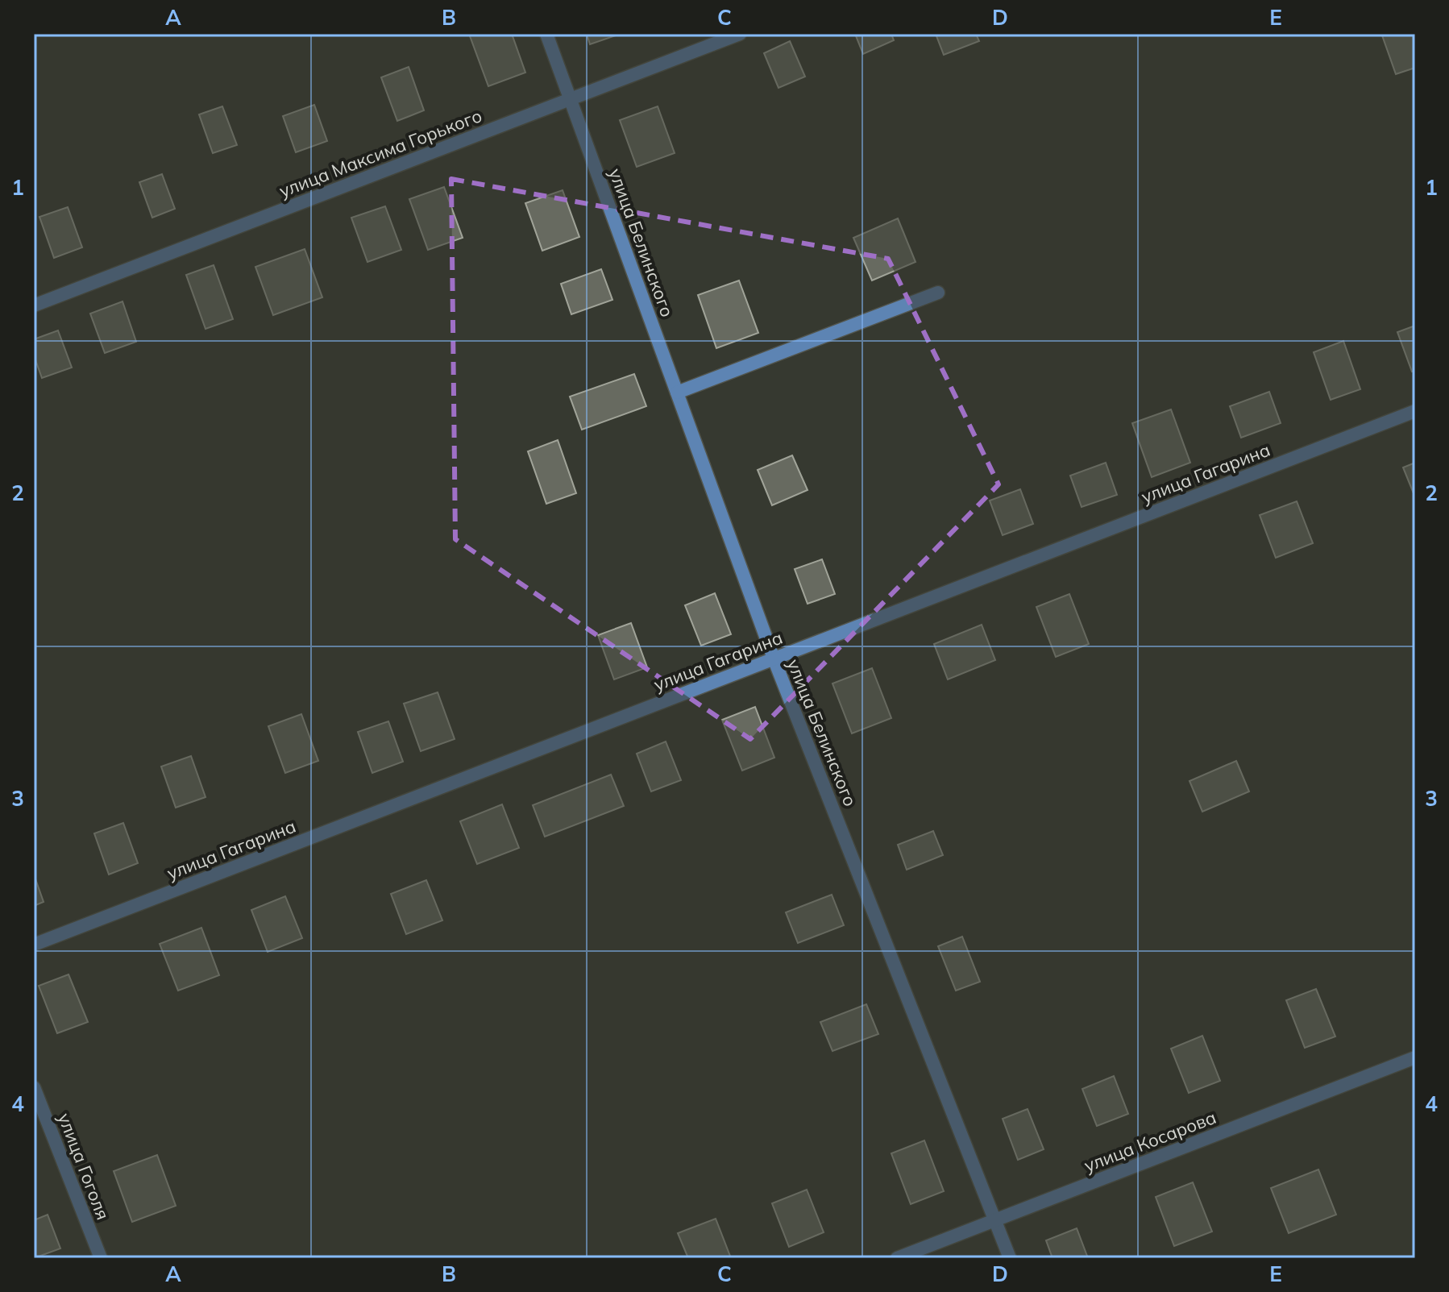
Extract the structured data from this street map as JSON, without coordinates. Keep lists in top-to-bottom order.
{
  "streets": {
    "street": [
      "улица Максима Горького",
      "улица Белинского",
      "улица Гагарина",
      "улица Косарова",
      "улица Гоголя"
    ]
  },
  "crossings": [
    ["улица Максима Горького", "улица Белинского"],
    ["улица Белинского", "улица Гагарина"],
    ["улица Белинского", "улица Косарова"]
  ],
  "grid": {
    "columns": [
      "A",
      "B",
      "C",
      "D",
      "E"
    ],
    "rows": [
      "1",
      "2",
      "3",
      "4"
    ]
  }
}
